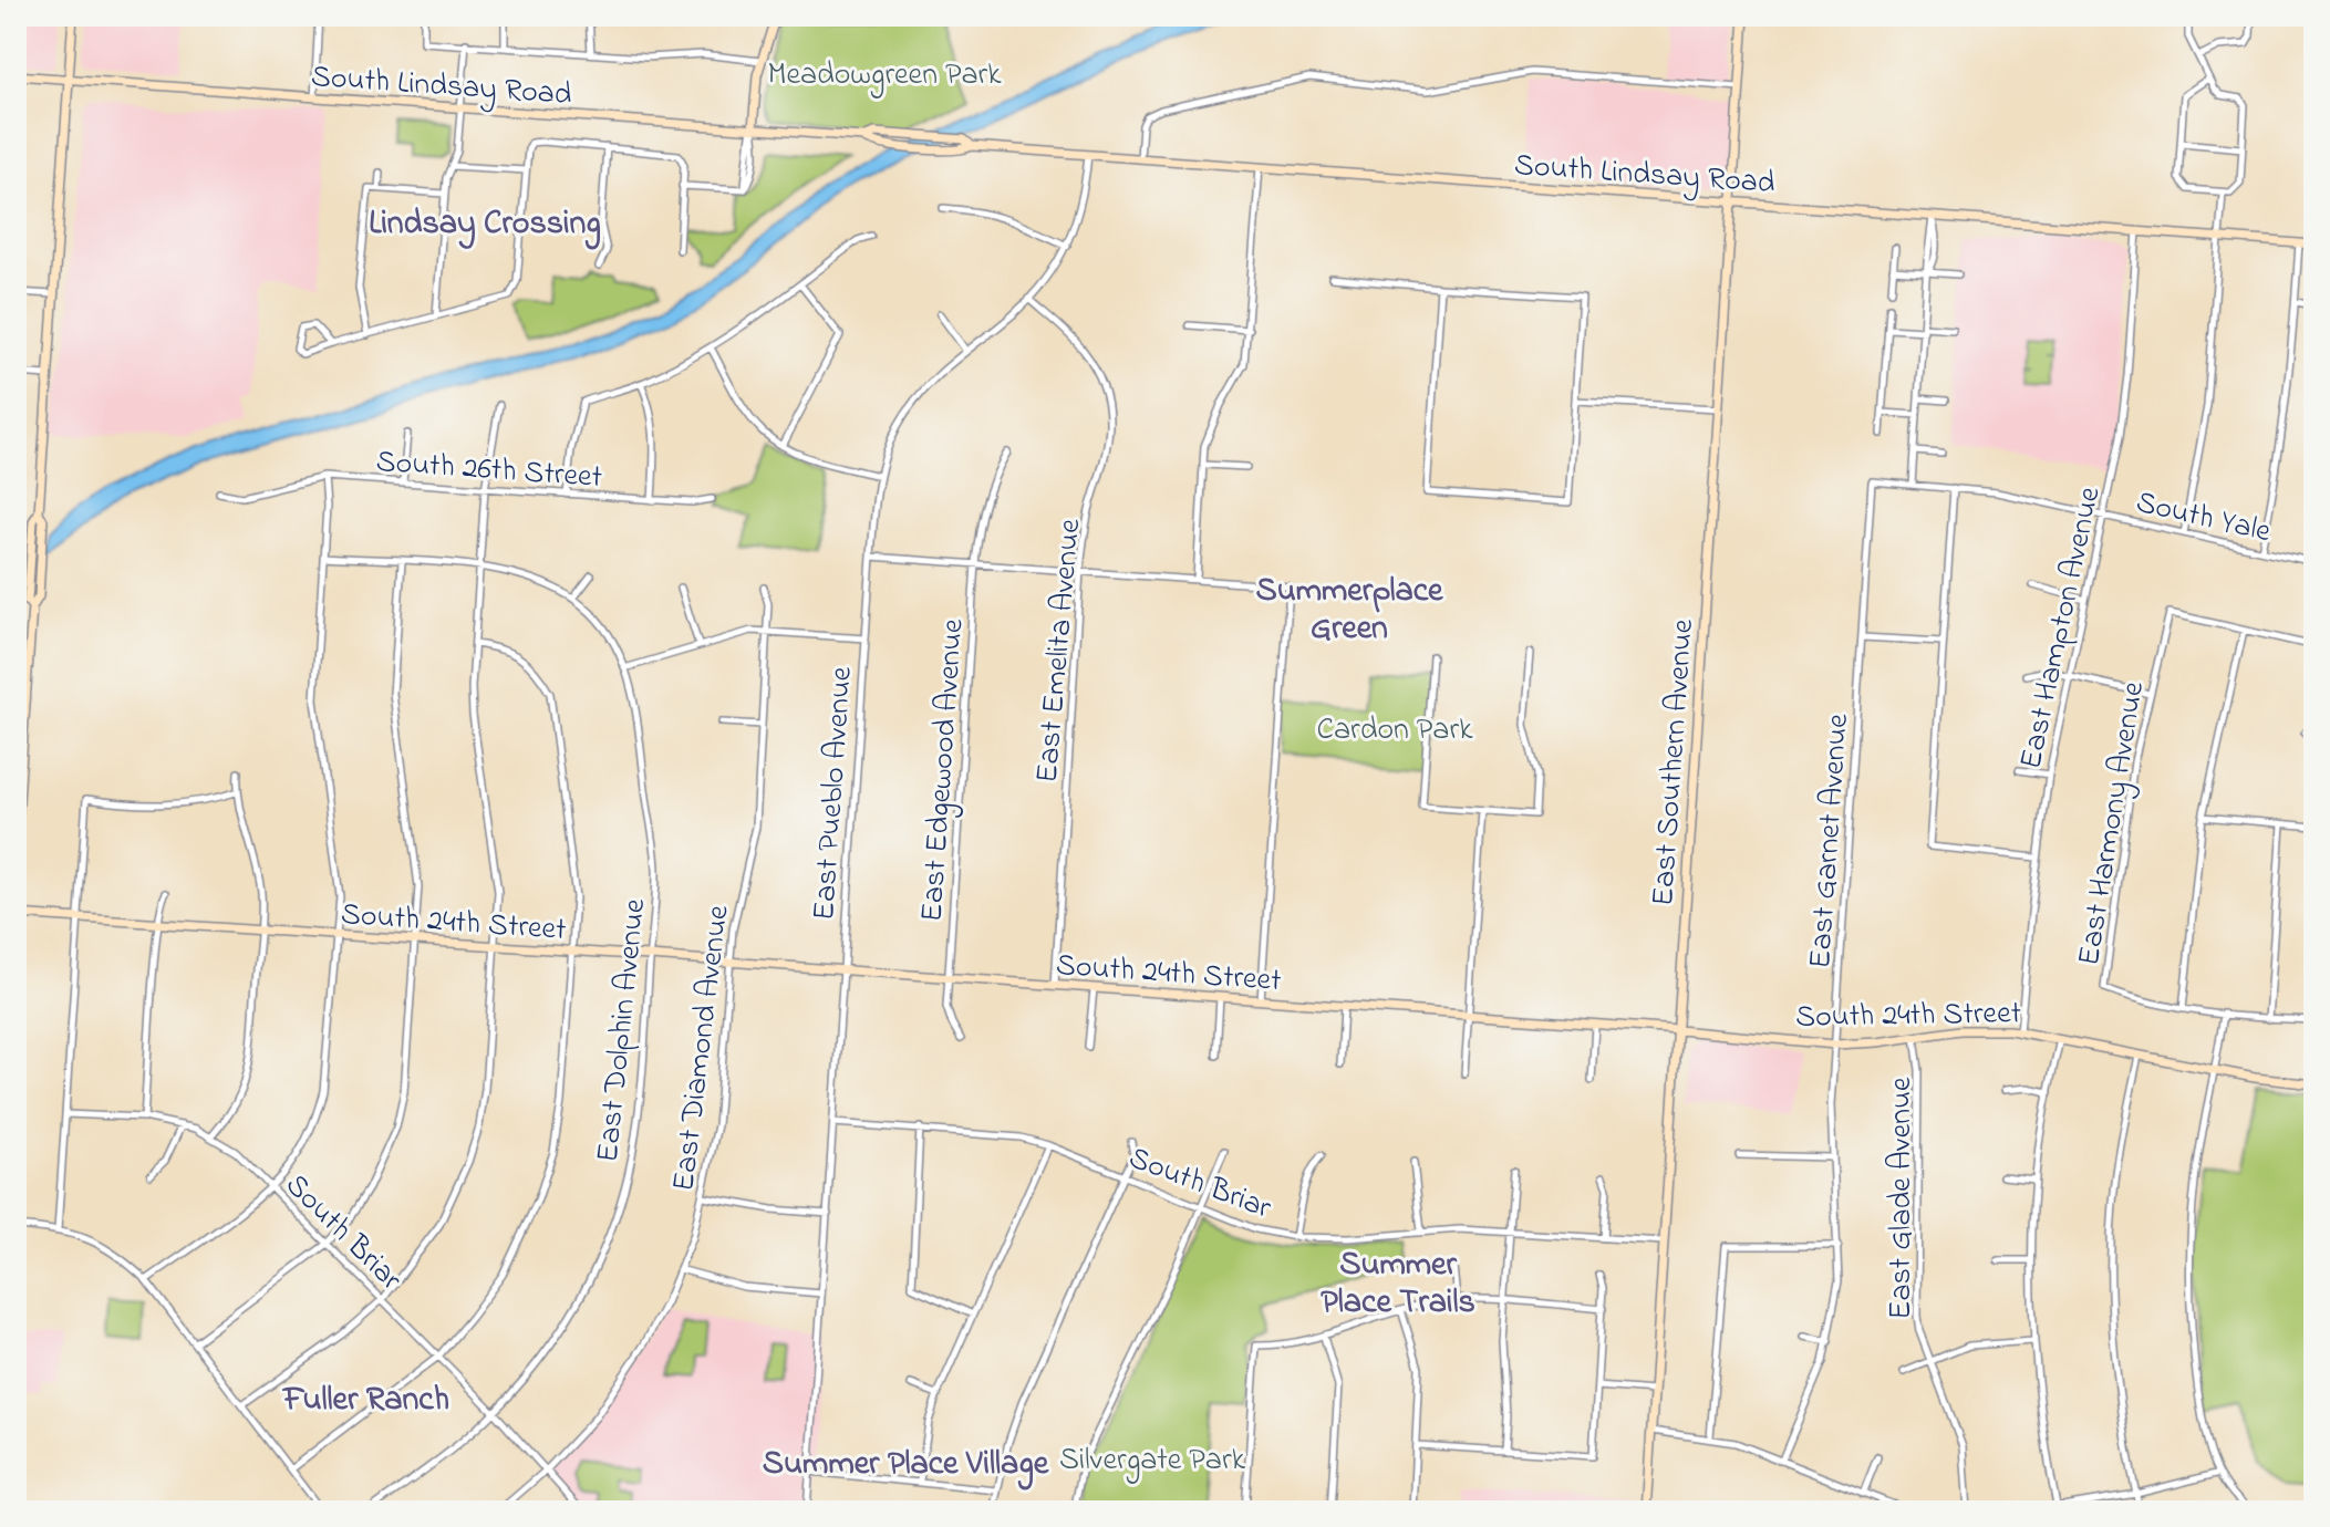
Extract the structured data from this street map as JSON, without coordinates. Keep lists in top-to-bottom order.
{
  "streets": {
    "main road": ["South Lindsay Road", "East Southern Avenue", "South 24th Street"],
    "street": [
      "South 26th Street",
      "South Yale",
      "East Hampton Avenue",
      "East Emelita Avenue",
      "East Edgewood Avenue",
      "East Pueblo Avenue",
      "East Harmony Avenue",
      "East Garnet Avenue",
      "East Dolphin Avenue",
      "East Diamond Avenue",
      "South Briar",
      "East Glade Avenue"
    ]
  },
  "crossings": [
    ["South Lindsay Road", "East Hampton Avenue"],
    ["South Lindsay Road", "East Southern Avenue"],
    ["South Lindsay Road", "East Pueblo Avenue"],
    ["South Yale", "East Hampton Avenue"],
    ["South Yale", "East Garnet Avenue"],
    ["East Hampton Avenue", "South 24th Street"],
    ["East Emelita Avenue", "East Pueblo Avenue"],
    ["East Emelita Avenue", "South 24th Street"],
    ["East Southern Avenue", "South 24th Street"],
    ["East Southern Avenue", "South Briar"],
    ["East Edgewood Avenue", "South 24th Street"],
    ["East Pueblo Avenue", "South 24th Street"],
    ["East Pueblo Avenue", "South Briar"],
    ["East Garnet Avenue", "South 24th Street"],
    ["South 24th Street", "East Dolphin Avenue"],
    ["South 24th Street", "East Diamond Avenue"],
    ["South 24th Street", "East Glade Avenue"],
    ["East Dolphin Avenue", "South Briar"],
    ["East Diamond Avenue", "South Briar"]
  ],
  "districts": [
    "Lindsay Crossing",
    "Summerplace Green",
    "Summer Place Trails",
    "Fuller Ranch",
    "Summer Place Village"
  ],
  "parks": ["Meadowgreen Park", "Cardon Park", "Silvergate Park"]
}
